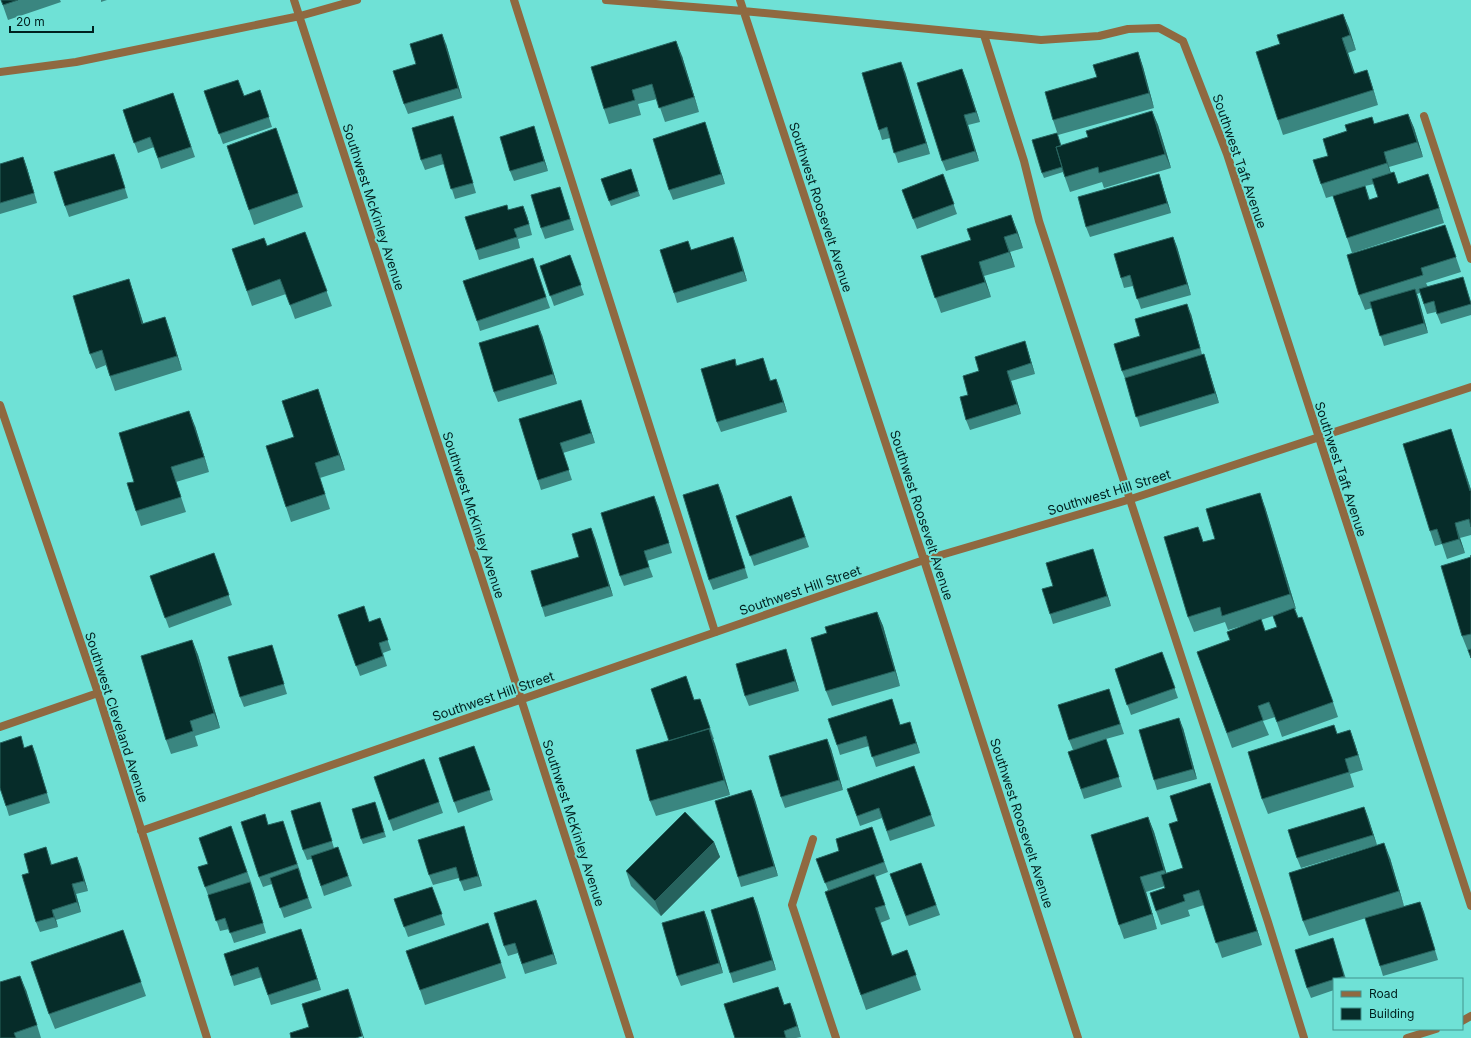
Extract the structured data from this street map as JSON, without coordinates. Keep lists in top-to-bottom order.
{
  "streets": {
    "street": [
      "Southwest Taft Avenue",
      "Southwest McKinley Avenue",
      "Southwest Roosevelt Avenue",
      "Southwest Hill Street",
      "Southwest Cleveland Avenue"
    ]
  },
  "crossings": [
    ["Southwest Taft Avenue", "Southwest Hill Street"],
    ["Southwest McKinley Avenue", "Southwest Hill Street"],
    ["Southwest Roosevelt Avenue", "Southwest Hill Street"],
    ["Southwest Hill Street", "Southwest Cleveland Avenue"]
  ],
  "legend": ["Road", "Building"],
  "scale_bar": "20 m"
}
